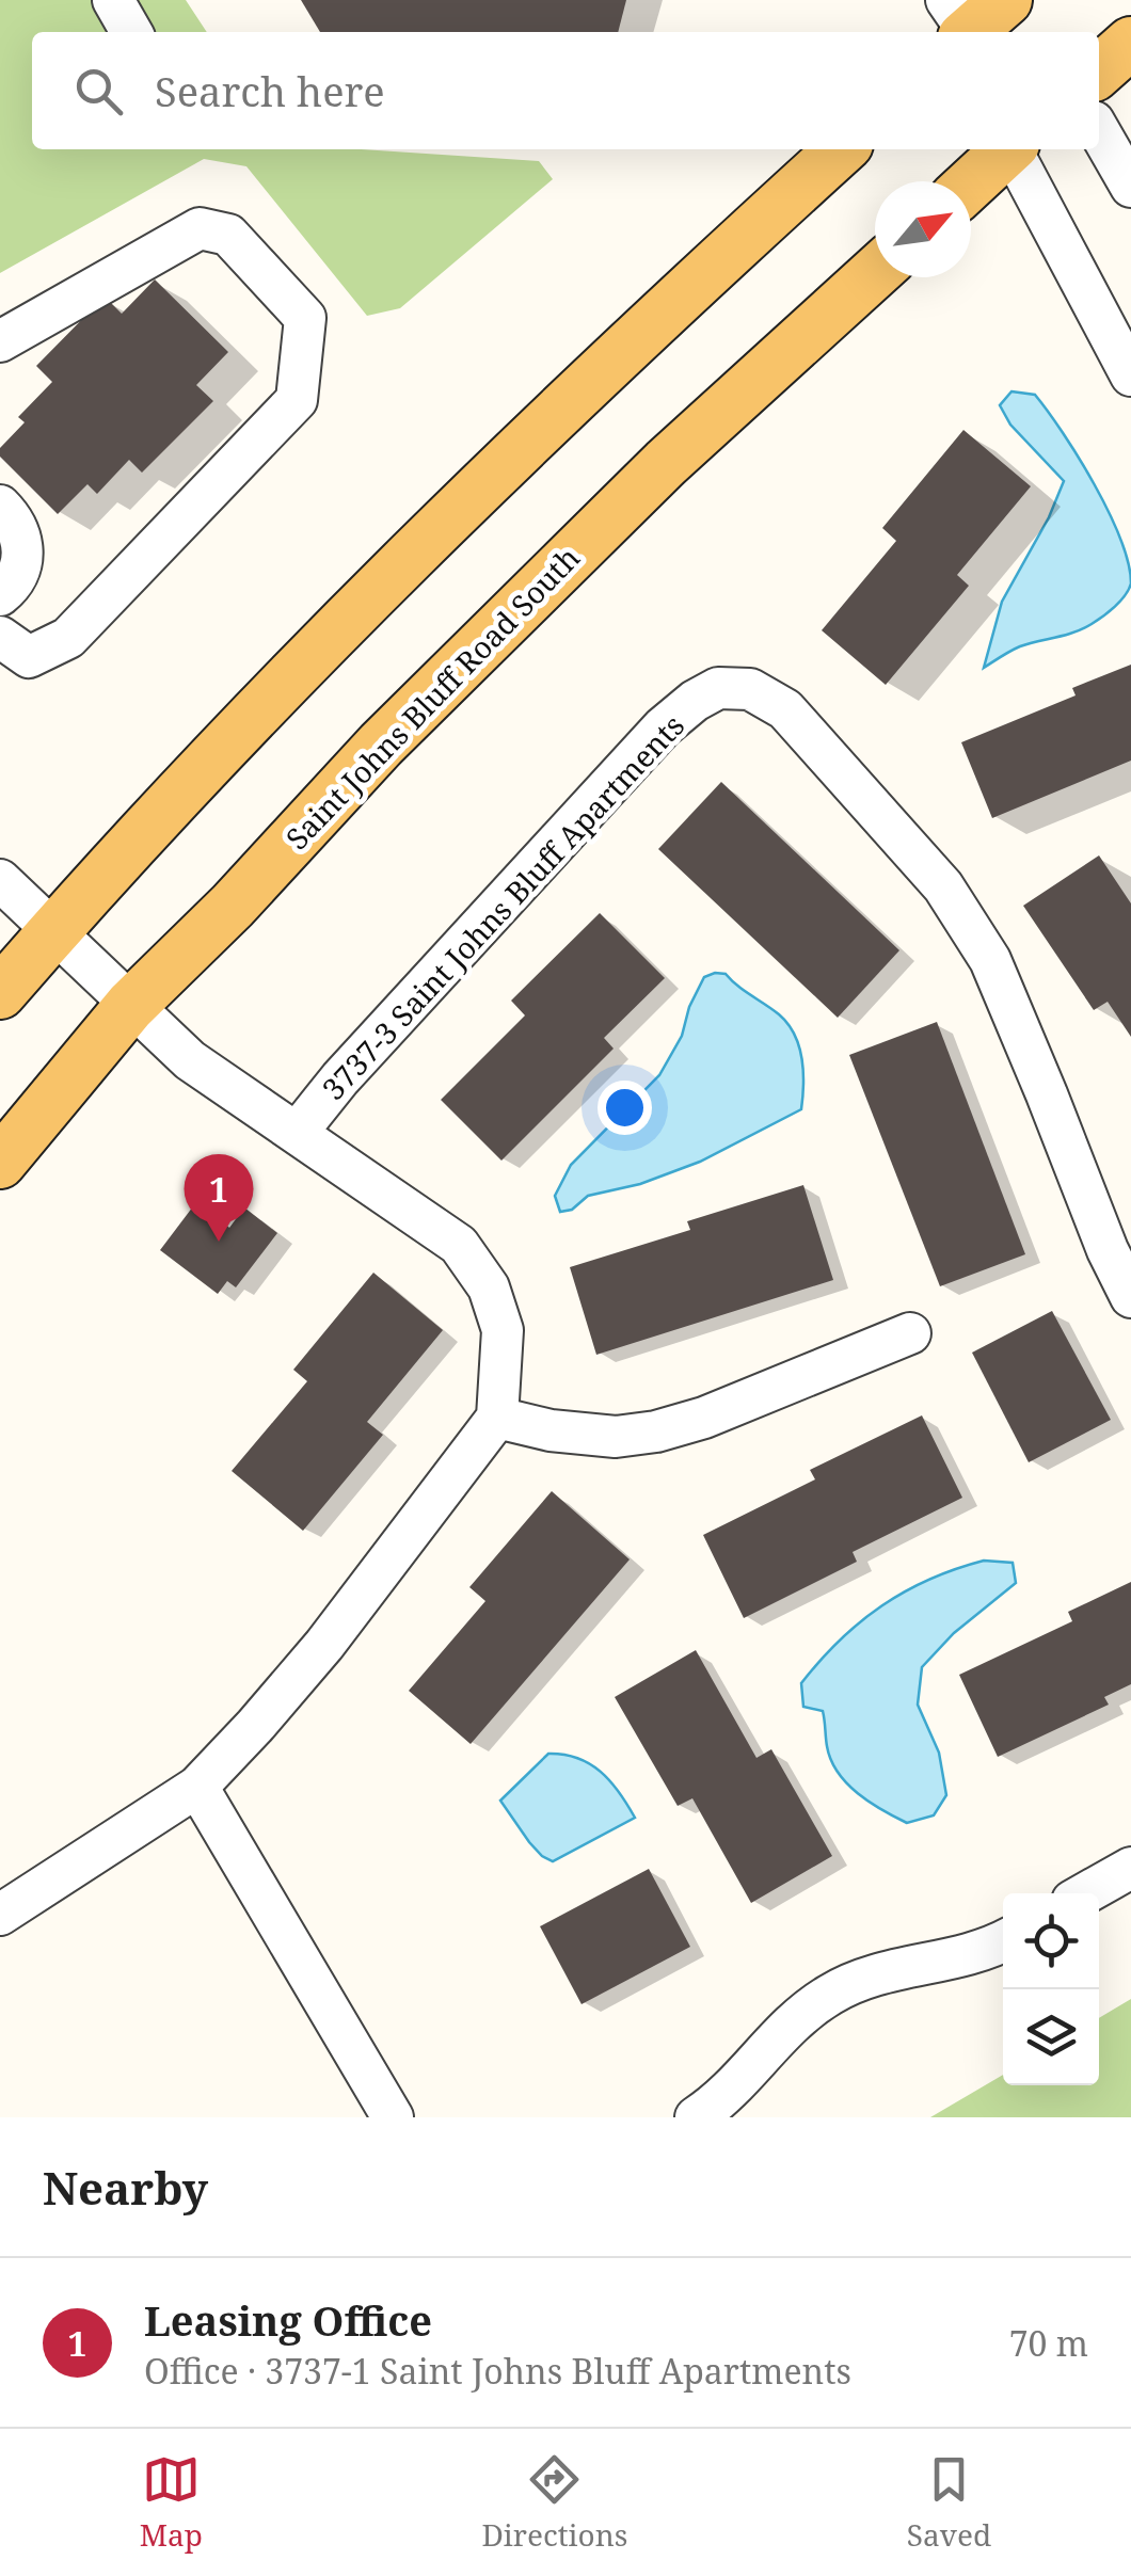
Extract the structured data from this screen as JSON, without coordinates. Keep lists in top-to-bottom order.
{
  "streets": {
    "main road": ["Saint Johns Bluff Road South"],
    "street": ["3737-3 Saint Johns Bluff Apartments"]
  },
  "north": "top right",
  "page": {
    "search": "Search here",
    "pins": "1",
    "heading": "Nearby",
    "list": [
      {
        "mark": "1",
        "name": "Leasing Office",
        "note": "Office · 3737-1 Saint Johns Bluff Apartments",
        "value": "70 m"
      }
    ],
    "nav": ["Map", "Directions", "Saved"]
  }
}
